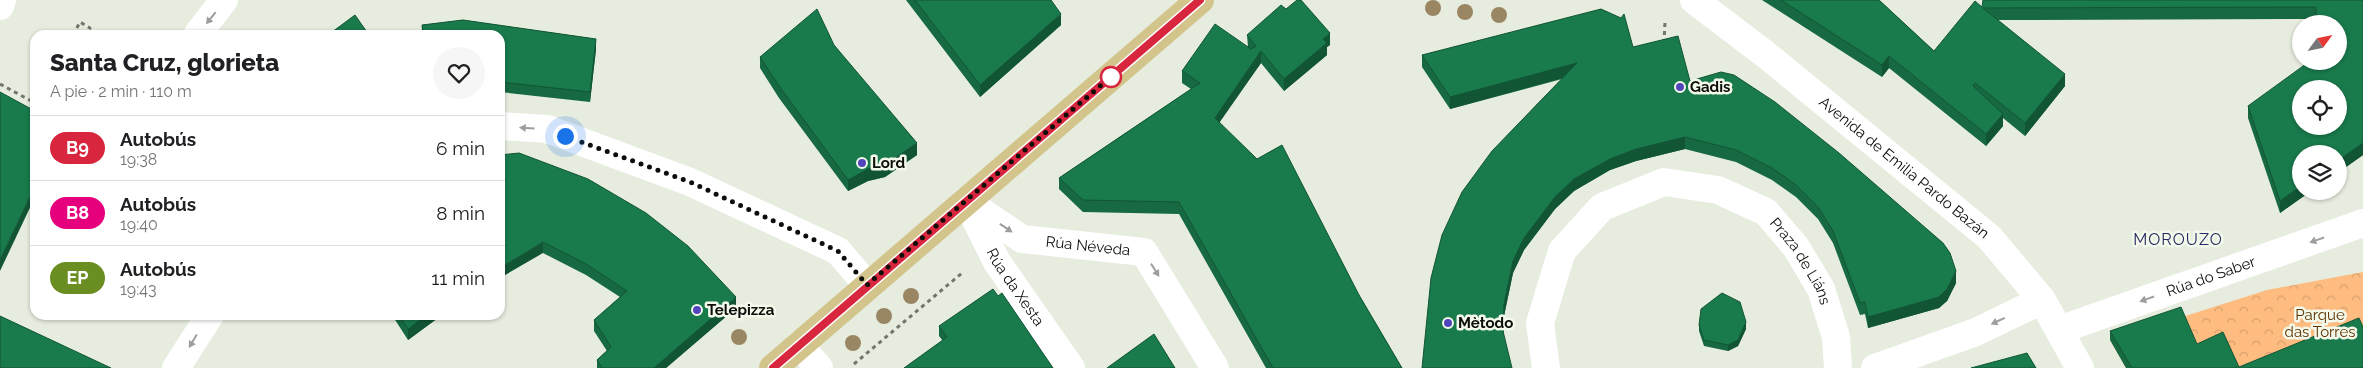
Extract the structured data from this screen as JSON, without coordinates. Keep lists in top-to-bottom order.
{
  "streets": {
    "street": [
      "Avenida de Emilia Pardo Bazán",
      "Rúa Néveda",
      "Praza de Liáns",
      "Rúa do Saber",
      "Rúa da Xesta"
    ]
  },
  "crossings": [
    ["Avenida de Emilia Pardo Bazán", "Rúa do Saber"],
    ["Rúa Néveda", "Rúa da Xesta"]
  ],
  "one_way": ["Rúa Néveda", "Rúa do Saber"],
  "districts": ["MOROUZO"],
  "parks": ["Parque das Torres"],
  "places": [
    "Gadis",
    "Lord",
    "Telepizza",
    "Mètodo"
  ],
  "lines": ["bus line B9"],
  "north": "top right",
  "page": {
    "heading": ["Santa Cruz, glorieta", "A pie · 2 min · 110 m"],
    "list": [
      {
        "mark": "B9",
        "name": "Autobús",
        "note": "19:38",
        "value": "6 min"
      },
      {
        "mark": "B8",
        "name": "Autobús",
        "note": "19:40",
        "value": "8 min"
      },
      {
        "mark": "EP",
        "name": "Autobús",
        "note": "19:43",
        "value": "11 min"
      }
    ]
  }
}
